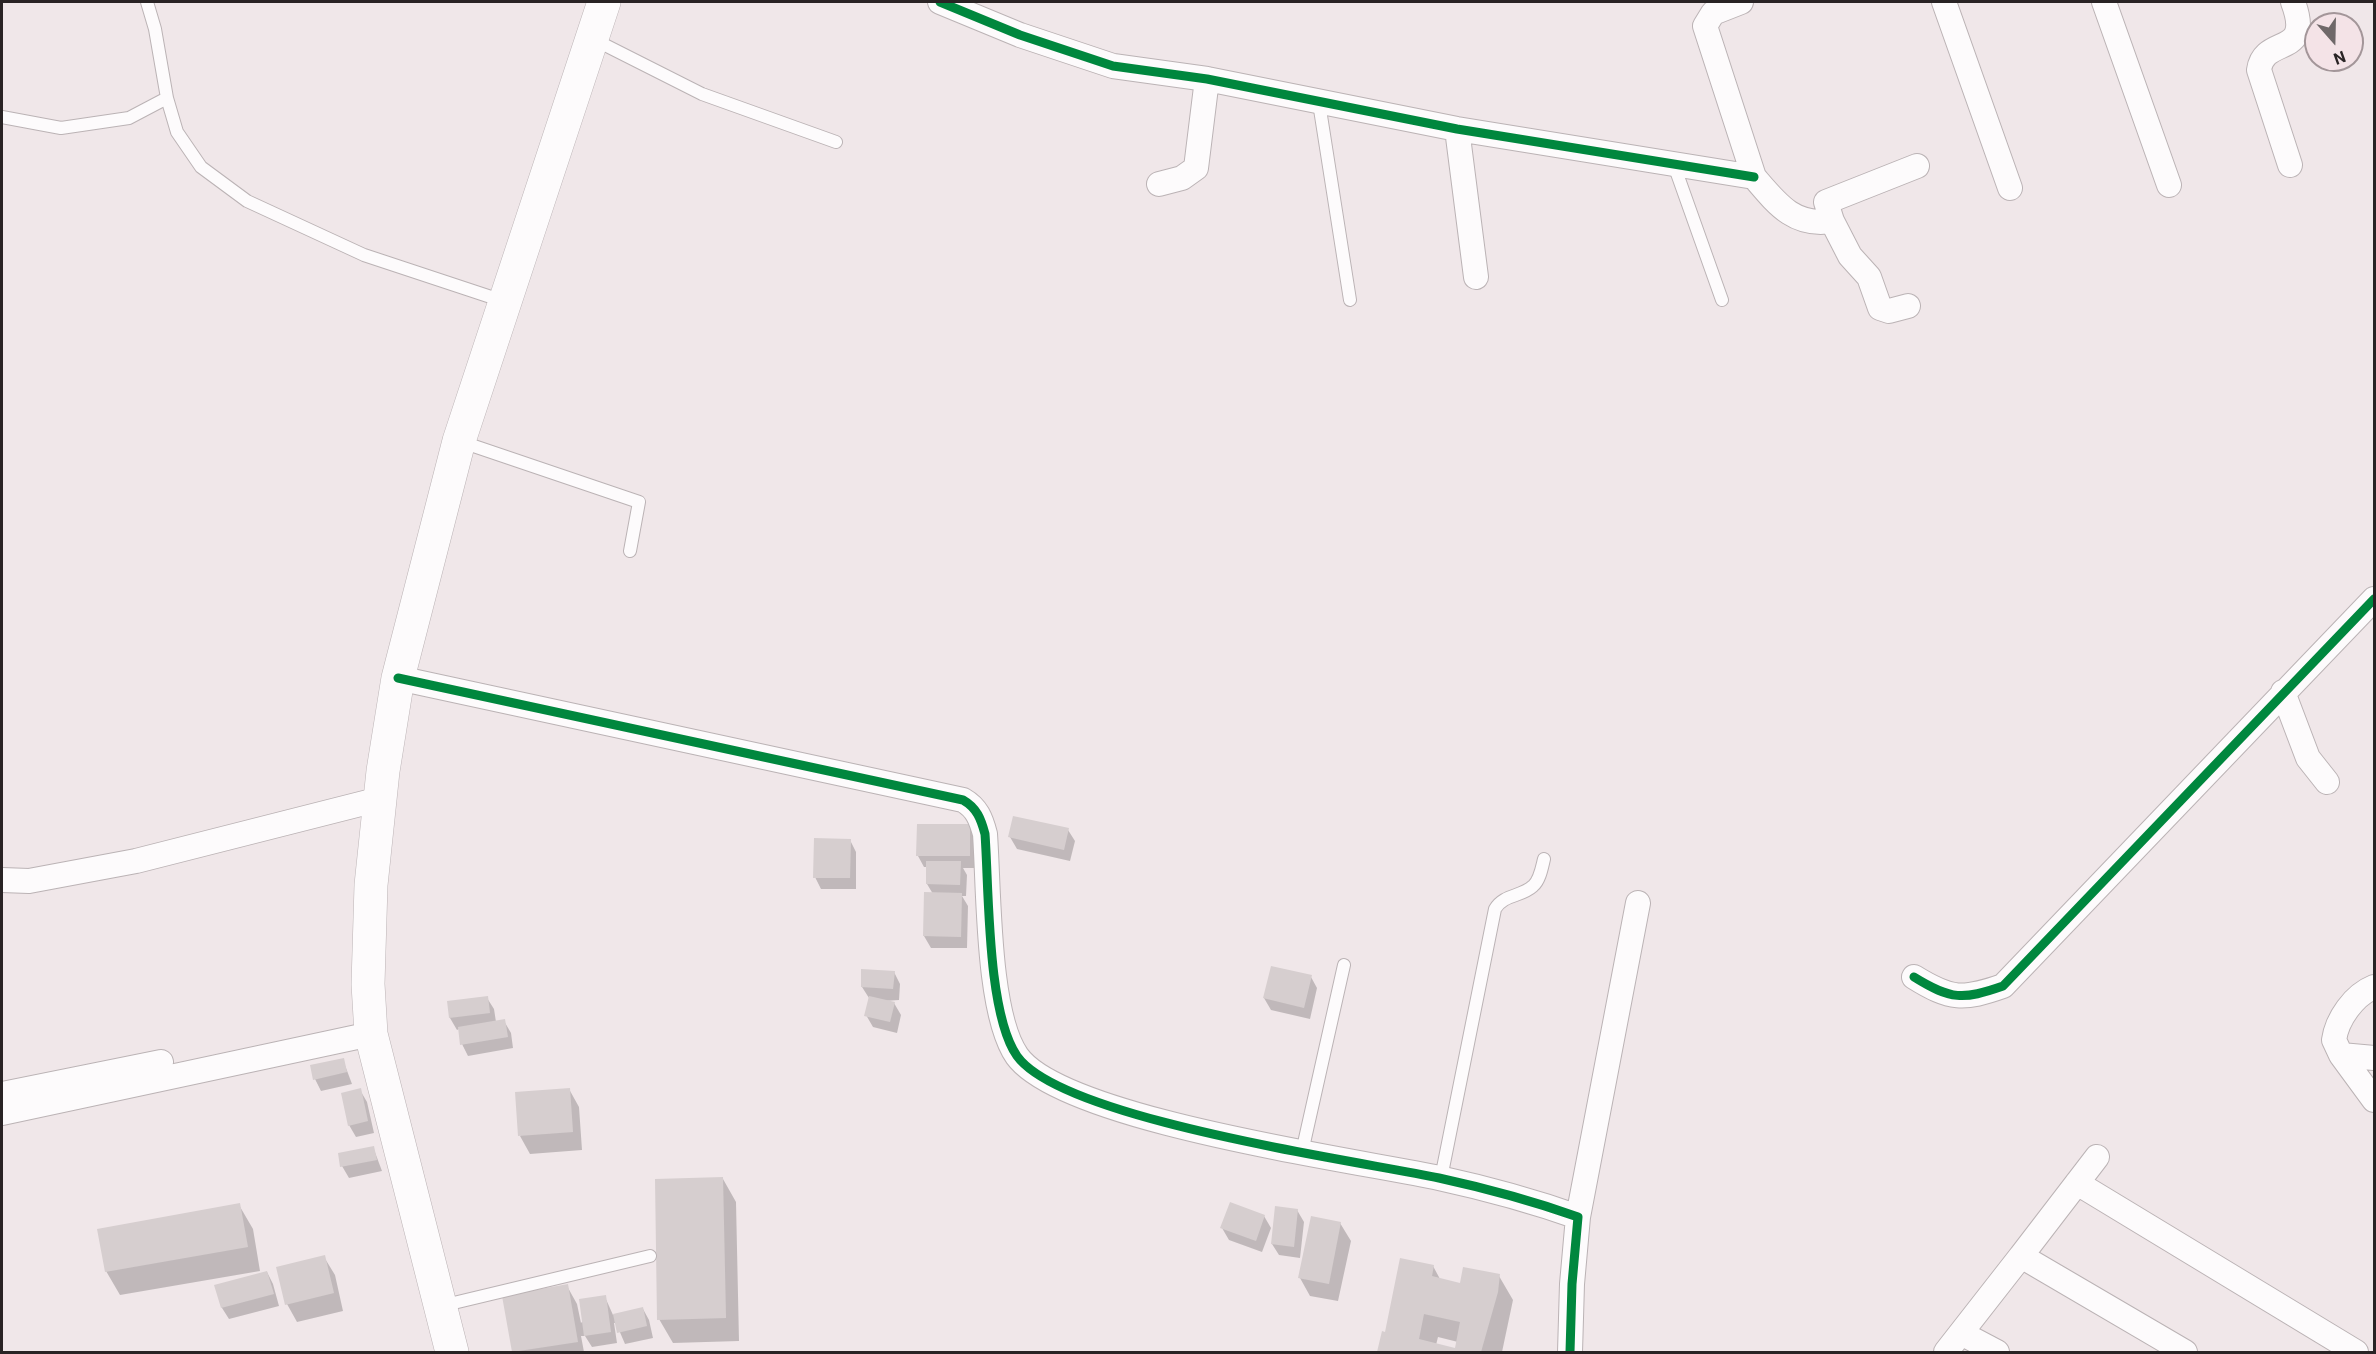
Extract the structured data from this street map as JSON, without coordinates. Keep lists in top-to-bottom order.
{
  "north": "bottom"
}
